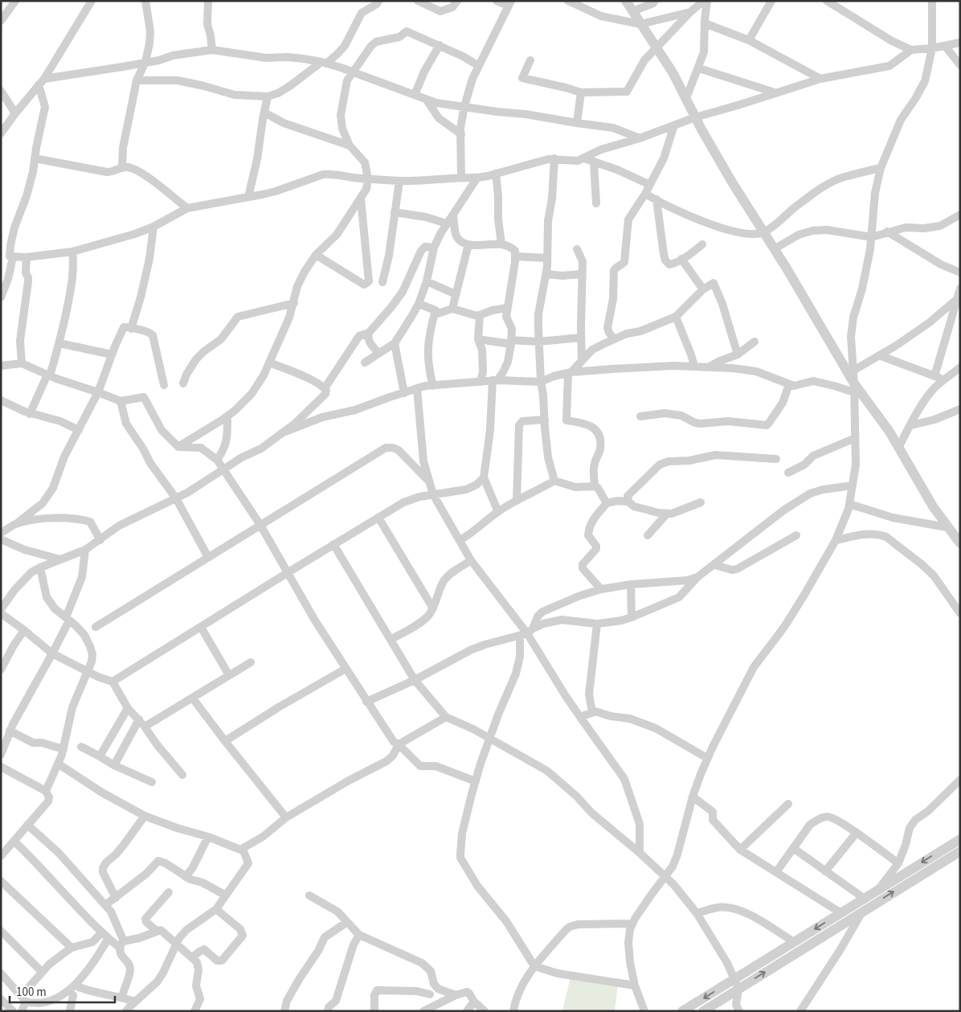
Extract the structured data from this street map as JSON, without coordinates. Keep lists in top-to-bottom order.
{
  "scale_bar": "100 m"
}
